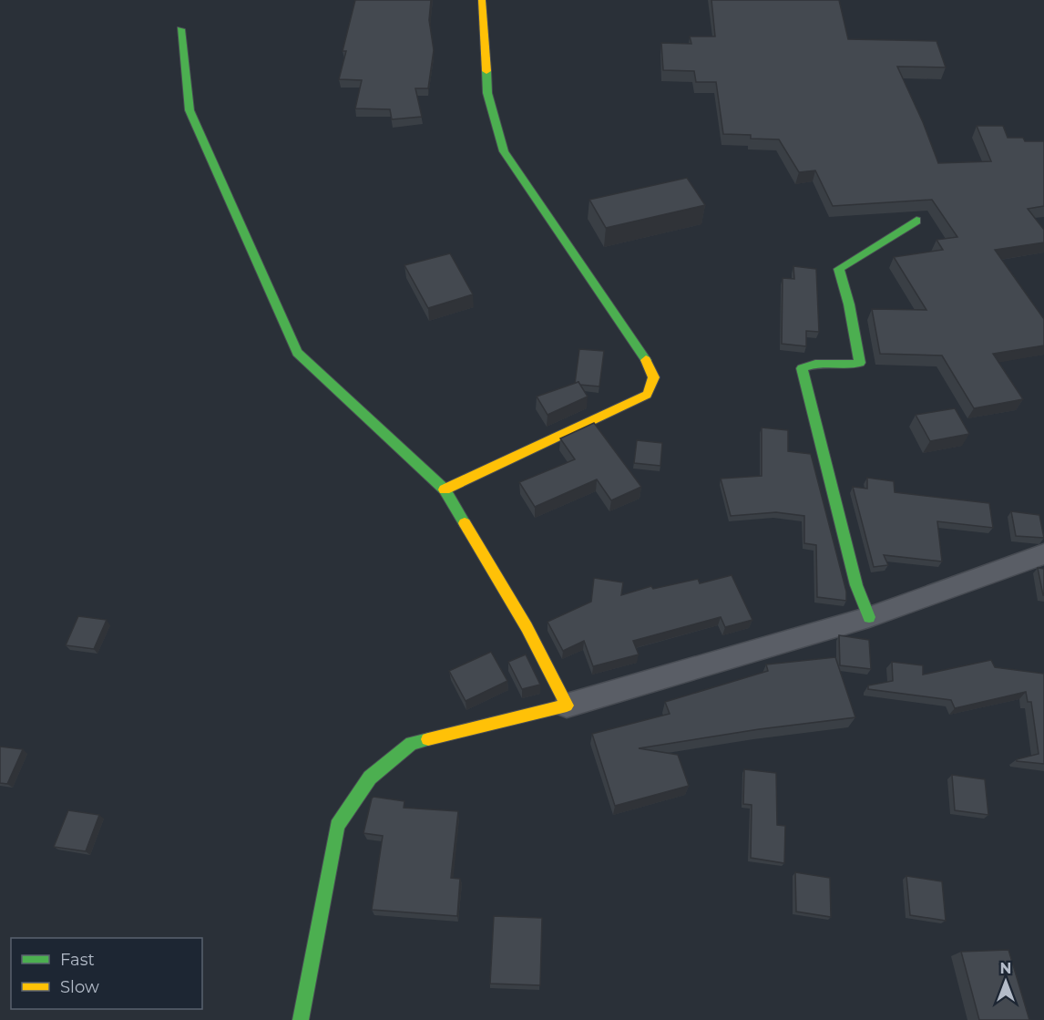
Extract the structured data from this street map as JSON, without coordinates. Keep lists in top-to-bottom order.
{
  "legend": ["Fast", "Slow"],
  "north": "top"
}
